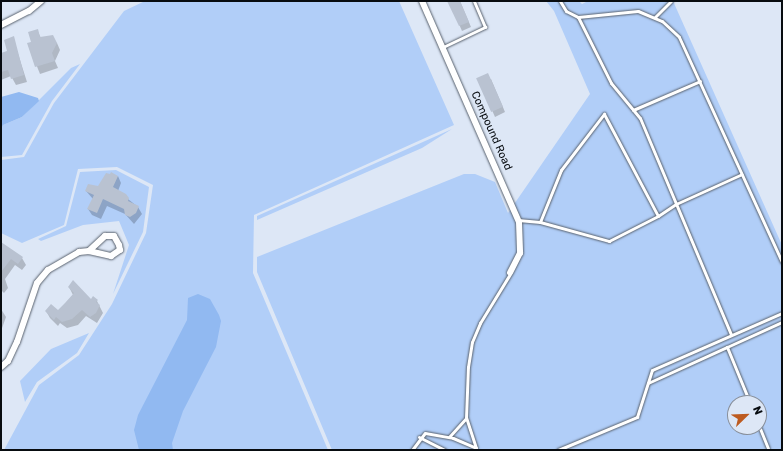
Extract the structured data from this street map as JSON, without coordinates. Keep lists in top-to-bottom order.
{
  "streets": {
    "street": ["Compound Road"]
  },
  "north": "top right"
}
